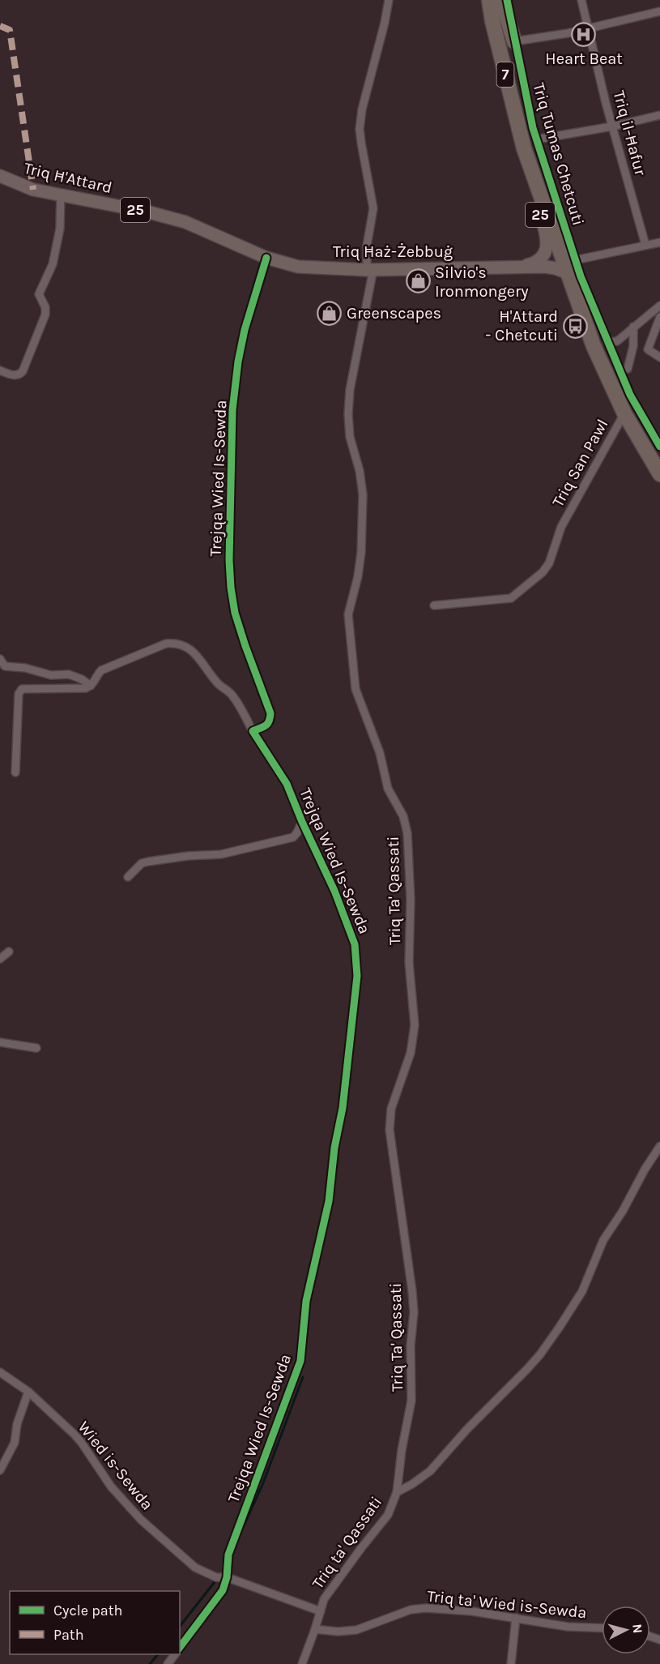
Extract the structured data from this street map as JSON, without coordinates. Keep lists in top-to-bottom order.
{
  "streets": {
    "highway": ["7"],
    "main road": ["Triq Ħ'Attard", "25", "Triq Ħaż-Żebbuġ"],
    "street": [
      "Triq il-Ħafur",
      "Triq Tumas Chetcuti",
      "Triq San Pawl",
      "Trejqa Wied Is-Sewda",
      "Triq Ta' Qassati",
      "Wied is-Sewda",
      "Triq ta' Qassati",
      "Triq ta' Wied is-Sewda"
    ]
  },
  "crossings": [
    ["7", "Triq Ħaż-Żebbuġ"],
    ["7", "Triq San Pawl"],
    ["Triq Ħ'Attard", "Triq Ħaż-Żebbuġ"],
    ["Triq Ħ'Attard", "Trejqa Wied Is-Sewda"],
    ["Triq Ħaż-Żebbuġ", "Trejqa Wied Is-Sewda"],
    ["Triq Ħaż-Żebbuġ", "Triq Ta' Qassati"],
    ["Trejqa Wied Is-Sewda", "Wied is-Sewda"],
    ["Triq Ta' Qassati", "Triq ta' Qassati"],
    ["Wied is-Sewda", "Triq ta' Qassati"],
    ["Triq ta' Qassati", "Triq ta' Wied is-Sewda"]
  ],
  "places": {
    "hospital": ["Heart Beat"],
    "shop": ["Silvio's Ironmongery", "Greenscapes"],
    "bus stop": ["Ħ'Attard - Chetcuti"]
  },
  "legend": ["Cycle path", "Path"],
  "north": "right"
}
